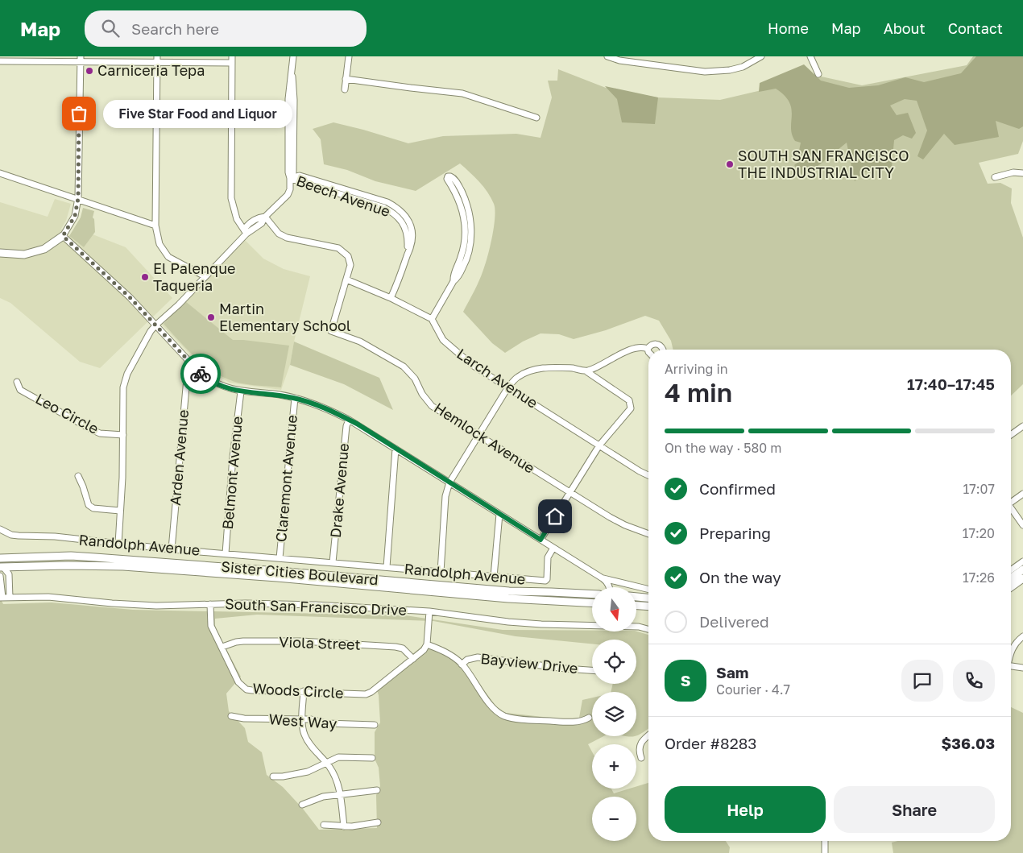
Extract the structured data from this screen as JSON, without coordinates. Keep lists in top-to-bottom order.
{
  "streets": {
    "main road": ["Sister Cities Boulevard"],
    "street": [
      "Beech Avenue",
      "Larch Avenue",
      "Leo Circle",
      "Hemlock Avenue",
      "Arden Avenue",
      "Belmont Avenue",
      "Claremont Avenue",
      "Drake Avenue",
      "Randolph Avenue",
      "South San Francisco Drive",
      "Viola Street",
      "Bayview Drive",
      "Woods Circle",
      "West Way"
    ]
  },
  "crossings": [
    ["Arden Avenue", "Randolph Avenue"],
    ["Belmont Avenue", "Randolph Avenue"],
    ["Claremont Avenue", "Randolph Avenue"],
    ["Drake Avenue", "Randolph Avenue"],
    ["South San Francisco Drive", "Woods Circle"],
    ["Viola Street", "Woods Circle"]
  ],
  "places": [
    "Carniceria Tepa",
    "Five Star Food and Liquor",
    "SOUTH SAN FRANCISCO THE INDUSTRIAL CITY",
    "El Palenque Taqueria",
    "Martin Elementary School"
  ],
  "north": "bottom",
  "page": {
    "header": "Map",
    "search": "Search here",
    "nav": [
      "Home",
      "Map",
      "About",
      "Contact"
    ],
    "bubble": "Five Star Food and Liquor",
    "heading": ["4 min", "Arriving in", "17:40–17:45"],
    "panel": [
      "Sam",
      "Courier · 4.7",
      "Order #8283",
      "$36.03"
    ],
    "bar": "On the way · 580 m",
    "list": [
      ["Confirmed", "17:07"],
      ["Preparing", "17:20"],
      ["On the way", "17:26"],
      "Delivered"
    ],
    "map_buttons": ["+", "−"],
    "round": "S",
    "buttons": ["Help", "Share"]
  }
}
